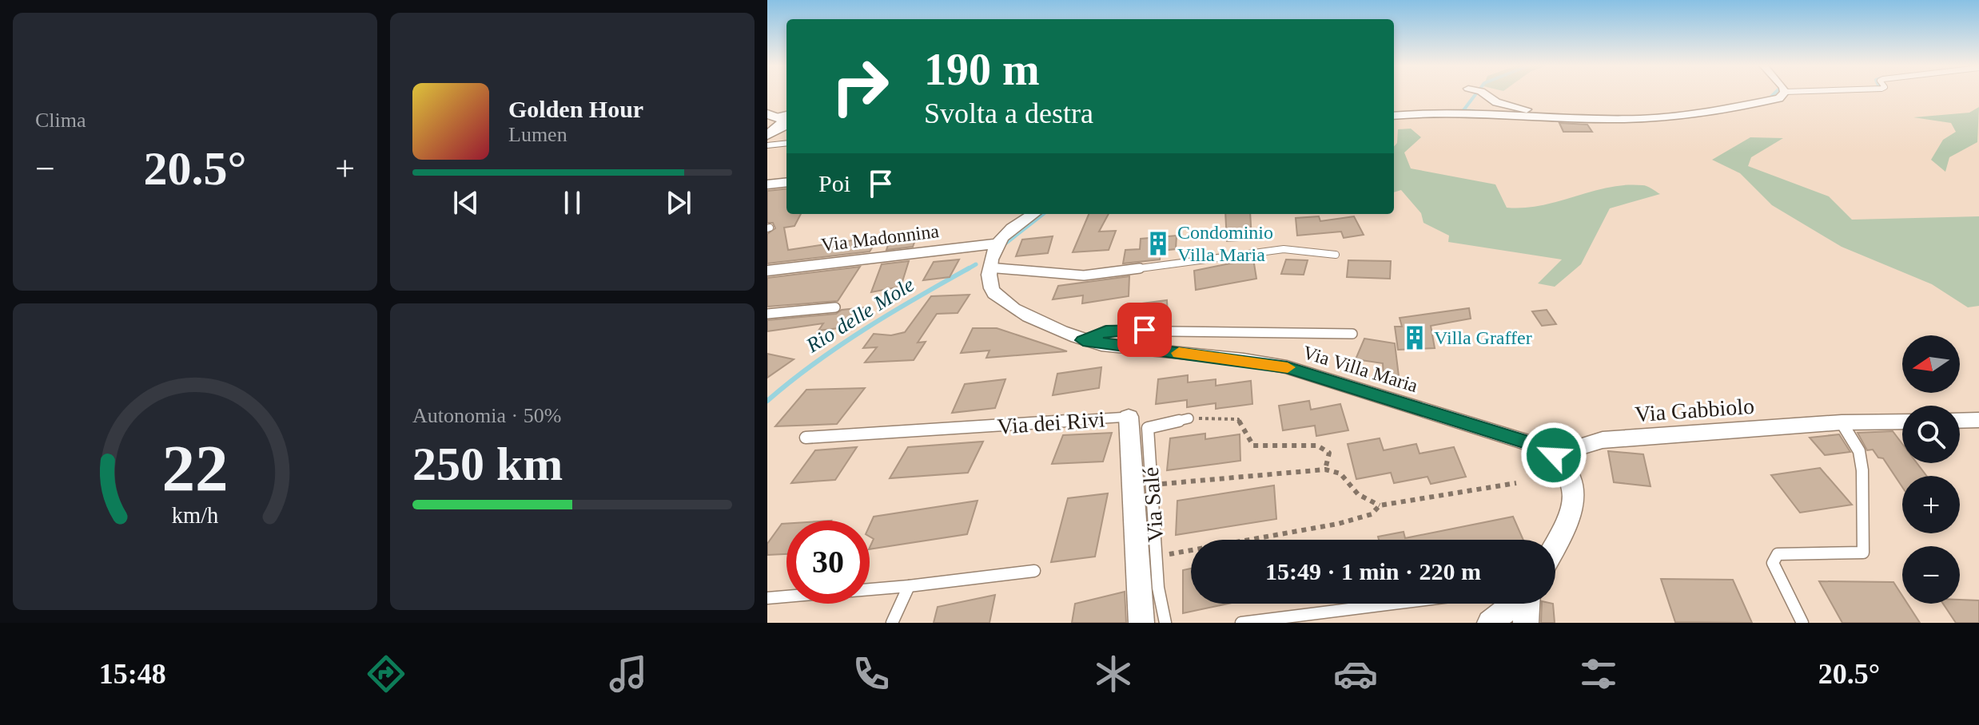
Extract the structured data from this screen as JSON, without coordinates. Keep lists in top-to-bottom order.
{
  "streets": {
    "street": [
      "Via Madonnina",
      "Via Villa Maria",
      "Via Gabbiolo",
      "Via dei Rivi"
    ],
    "lane": ["Via Salé"]
  },
  "crossings": [
    ["Via Villa Maria", "Via Gabbiolo"]
  ],
  "water": ["Rio delle Mole"],
  "places": {
    "building": ["Condominio Villa Maria", "Villa Graffer"]
  },
  "north": "left",
  "page": {
    "tile": [
      "Clima",
      ["Autonomia · 50%", "250 km"]
    ],
    "turn": ["190 m", "Svolta a destra"],
    "song": ["Golden Hour", "Lumen"],
    "heat": ["−", "20.5°", "+"],
    "then": "Poi",
    "map_buttons": ["+", "−"],
    "limit": "30",
    "trip": "15:49 · 1 min · 220 m",
    "tabs": ["15:48", "20.5°"],
    "gauge": ["22", "km/h"]
  }
}
